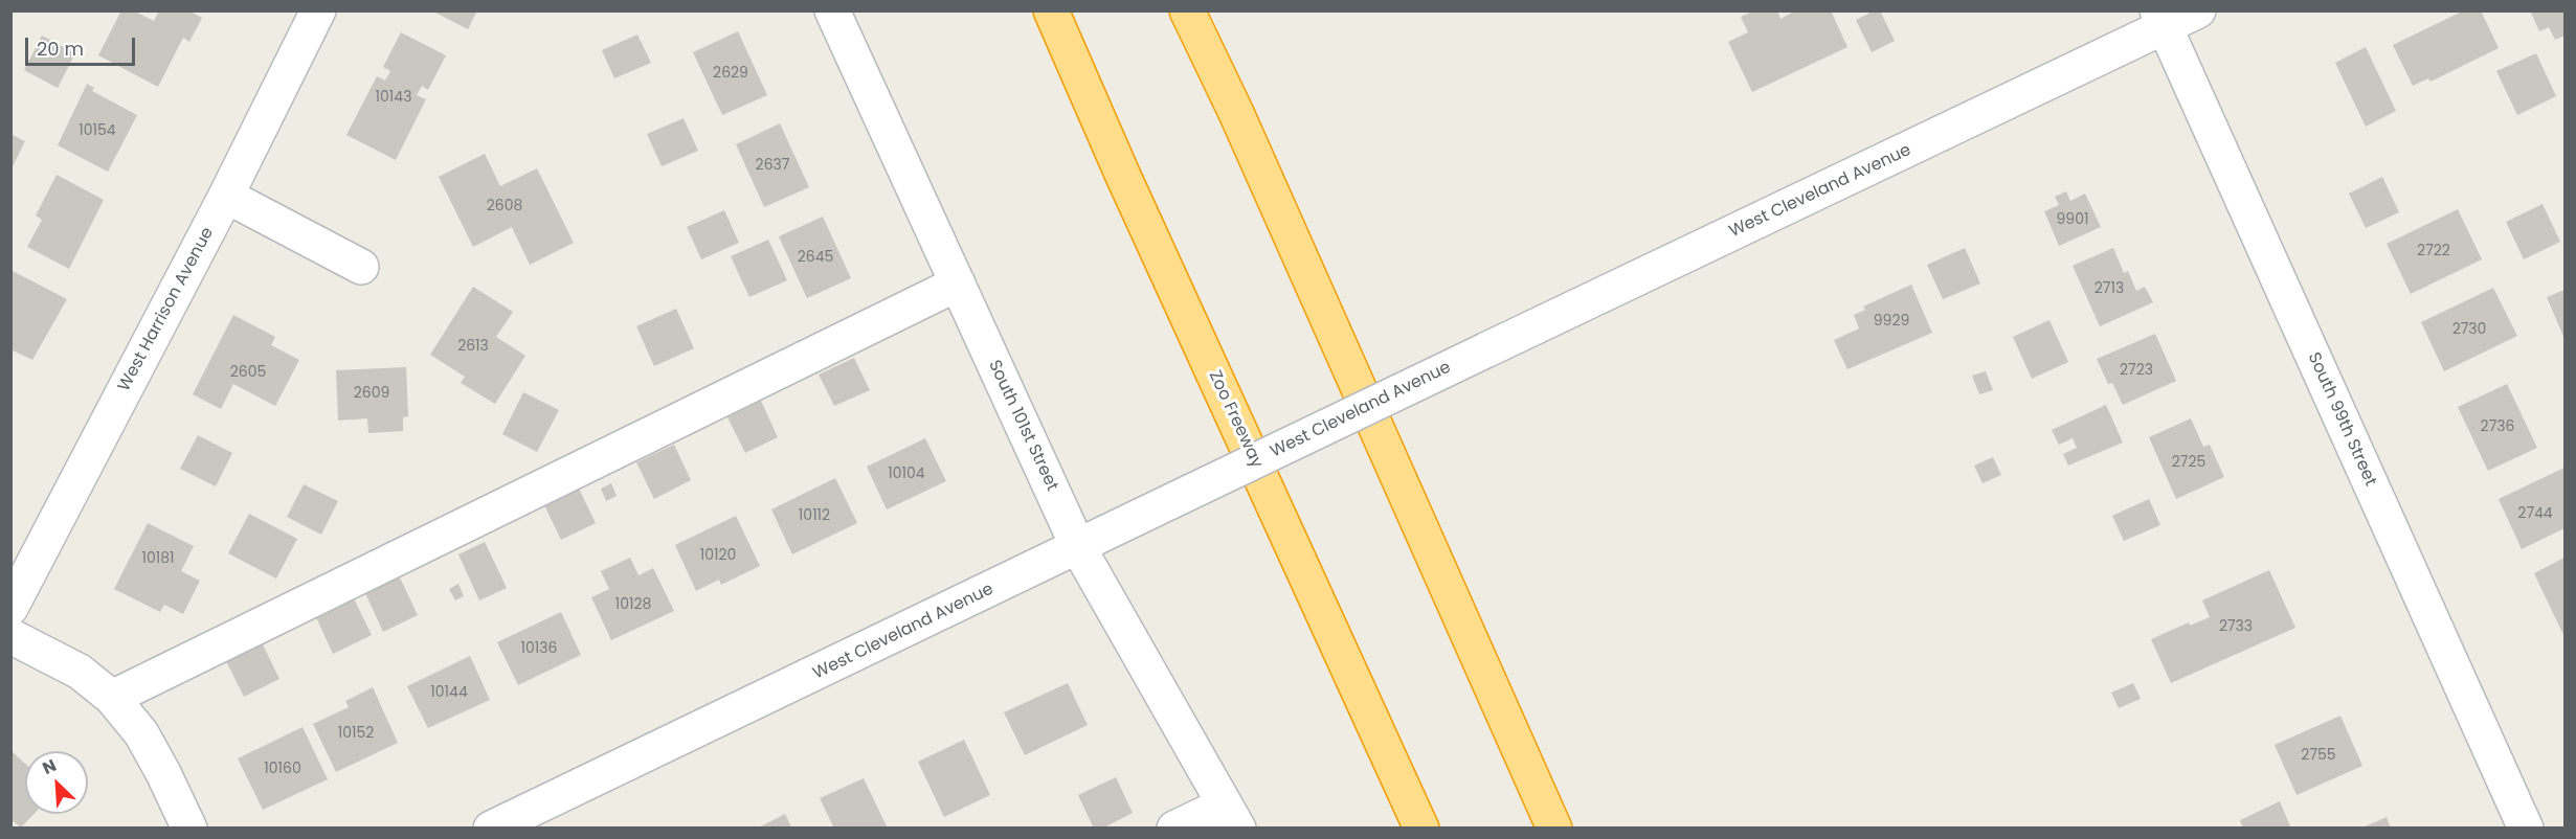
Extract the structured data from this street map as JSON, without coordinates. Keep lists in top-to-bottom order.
{
  "streets": {
    "highway": ["Zoo Freeway"],
    "street": [
      "West Cleveland Avenue",
      "West Harrison Avenue",
      "South 99th Street",
      "South 101st Street"
    ]
  },
  "crossings": [
    ["West Cleveland Avenue", "South 99th Street"],
    ["West Cleveland Avenue", "South 101st Street"]
  ],
  "house_numbers": [
    "2629",
    "10143",
    "10154",
    "2637",
    "2608",
    "9901",
    "2722",
    "2645",
    "2713",
    "9929",
    "2730",
    "2613",
    "2723",
    "2605",
    "2609",
    "2736",
    "2725",
    "10104",
    "2744",
    "10112",
    "10120",
    "10181",
    "10128",
    "2733",
    "10136",
    "10144",
    "10152",
    "2755",
    "10160"
  ],
  "scale_bar": "20 m",
  "north": "top left"
}
